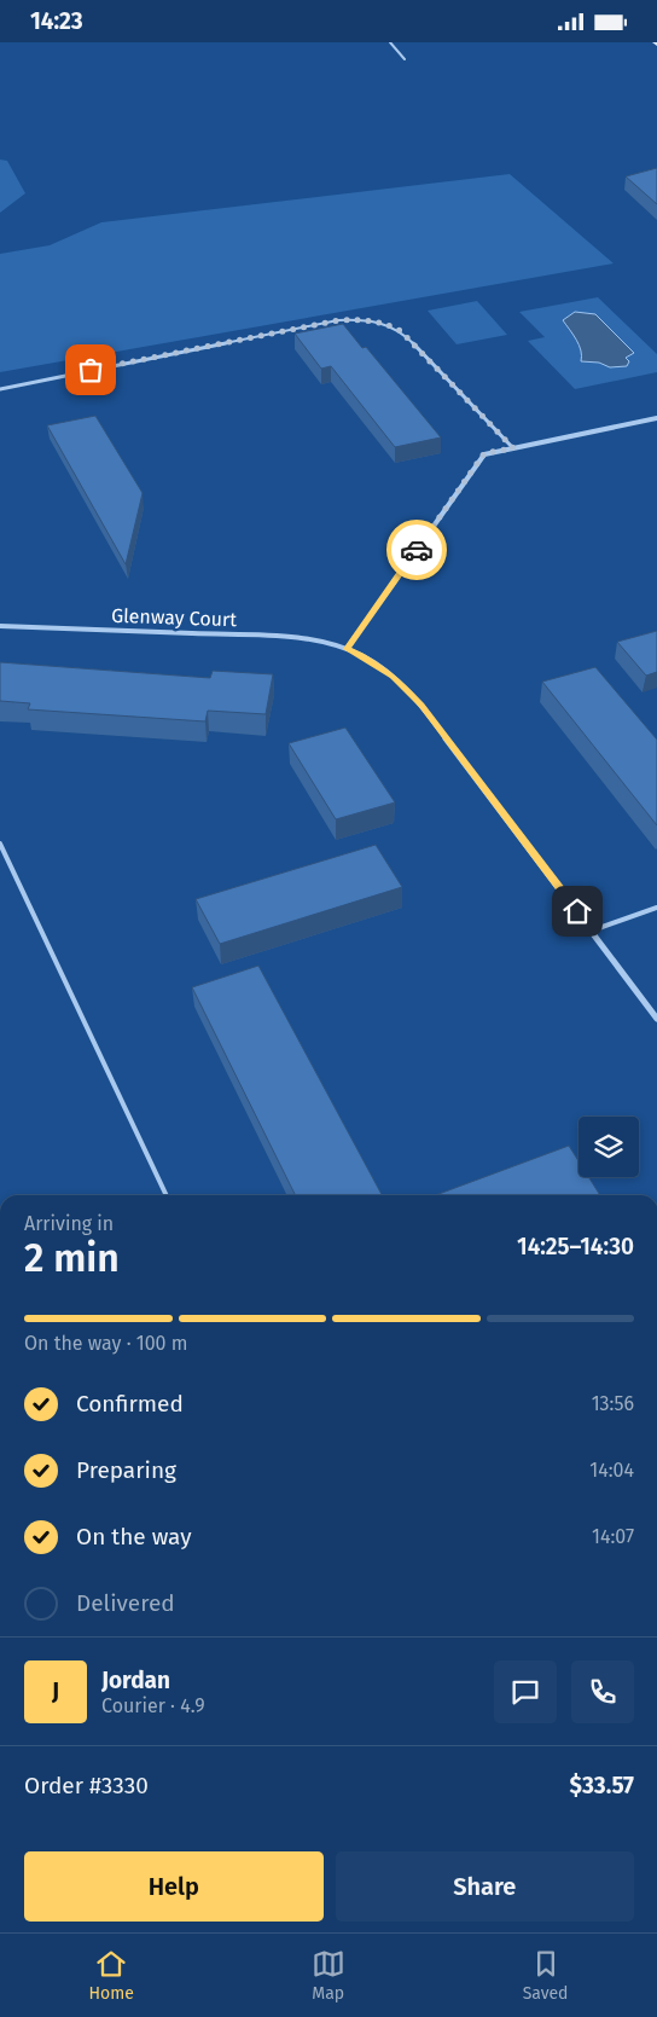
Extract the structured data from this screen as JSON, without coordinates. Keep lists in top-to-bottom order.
{
  "streets": {
    "street": ["Glenway Court"]
  },
  "page": {
    "status": "14:23",
    "heading": ["2 min", "Arriving in", "14:25–14:30"],
    "panel": [
      "Jordan",
      "Courier · 4.9",
      "Order #3330",
      "$33.57"
    ],
    "bar": "On the way · 100 m",
    "list": [
      ["Confirmed", "13:56"],
      ["Preparing", "14:04"],
      ["On the way", "14:07"],
      "Delivered"
    ],
    "round": "J",
    "buttons": ["Help", "Share"],
    "tabs": ["Home", "Map", "Saved"]
  }
}
